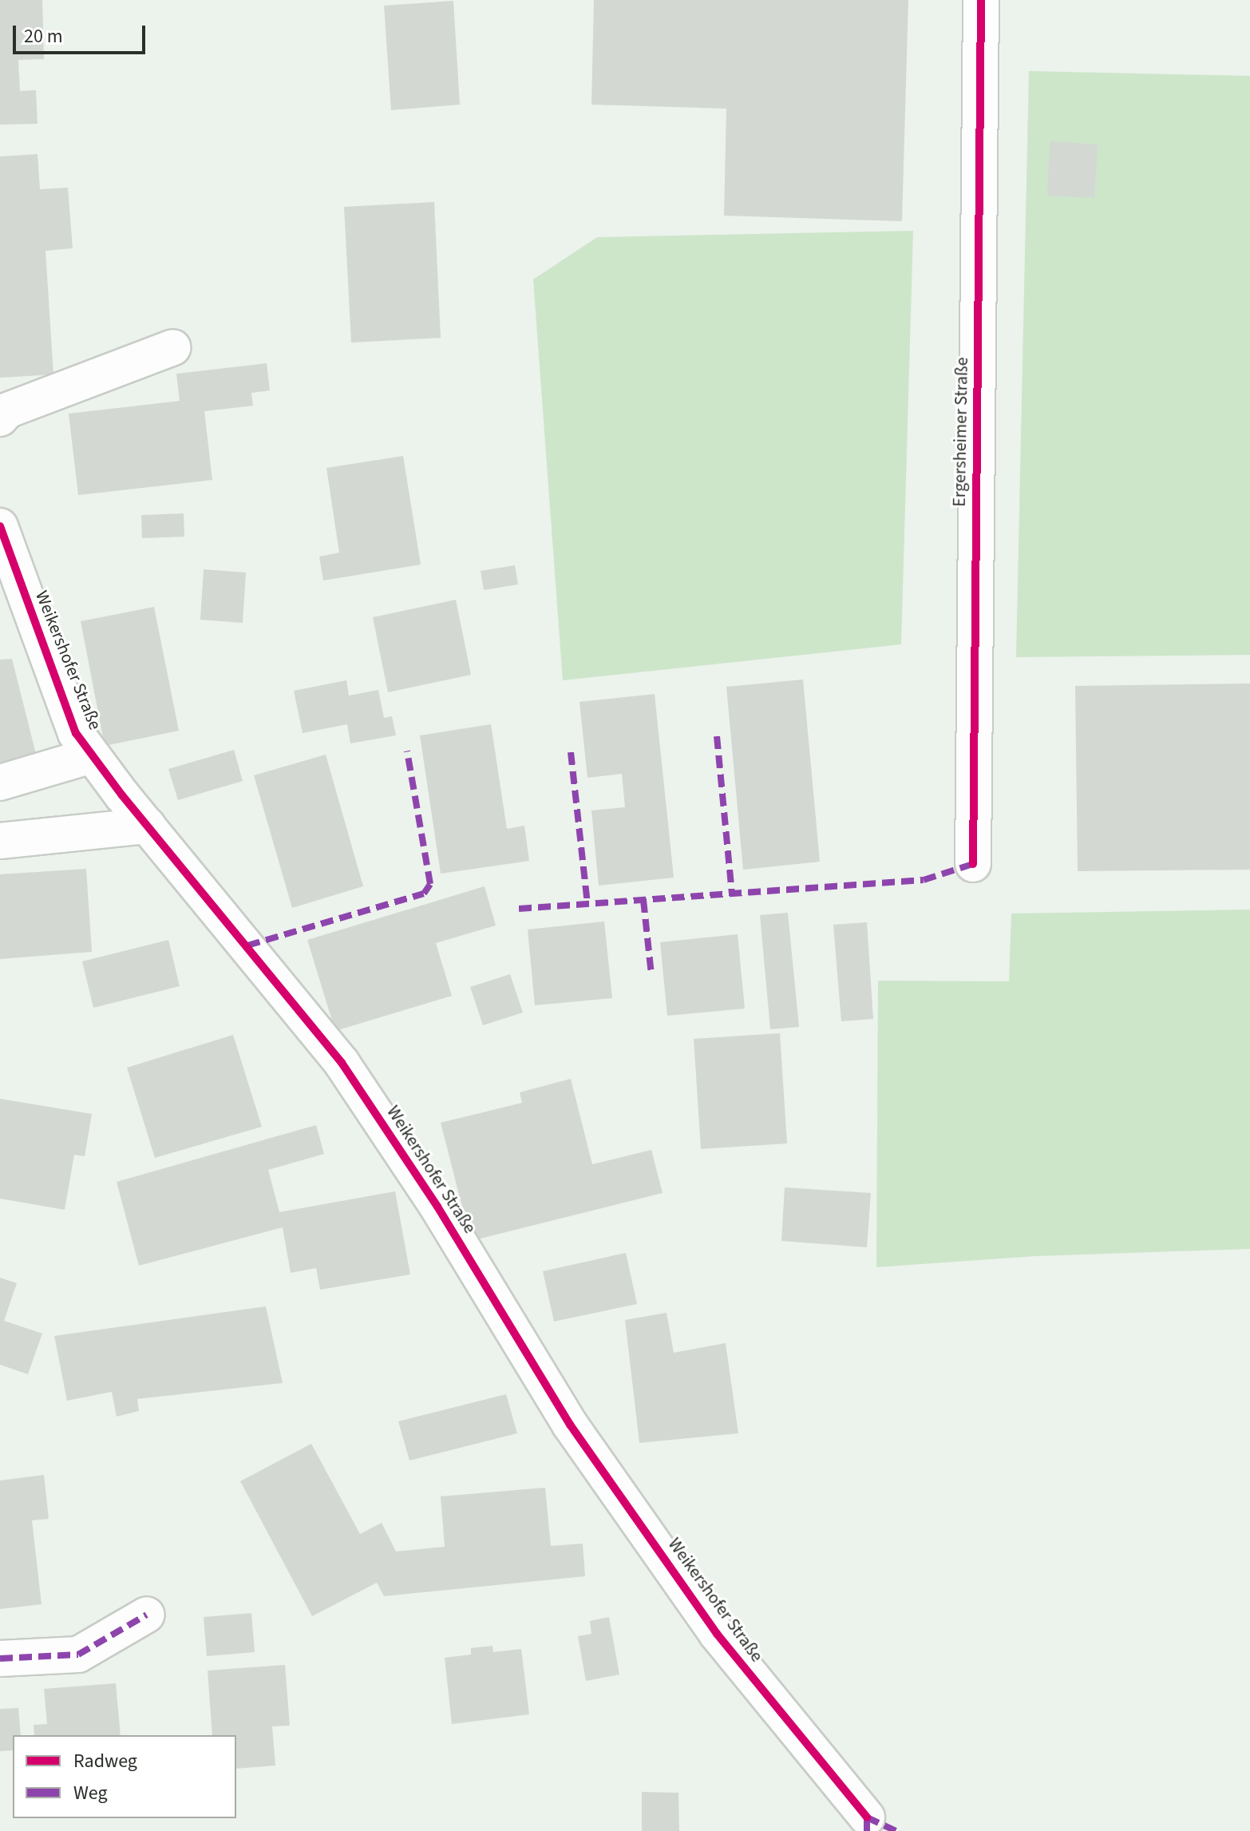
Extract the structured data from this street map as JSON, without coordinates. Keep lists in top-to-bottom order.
{
  "streets": {
    "street": ["Ergersheimer Straße", "Weikershofer Straße"]
  },
  "legend": ["Radweg", "Weg"],
  "scale_bar": "20 m"
}
